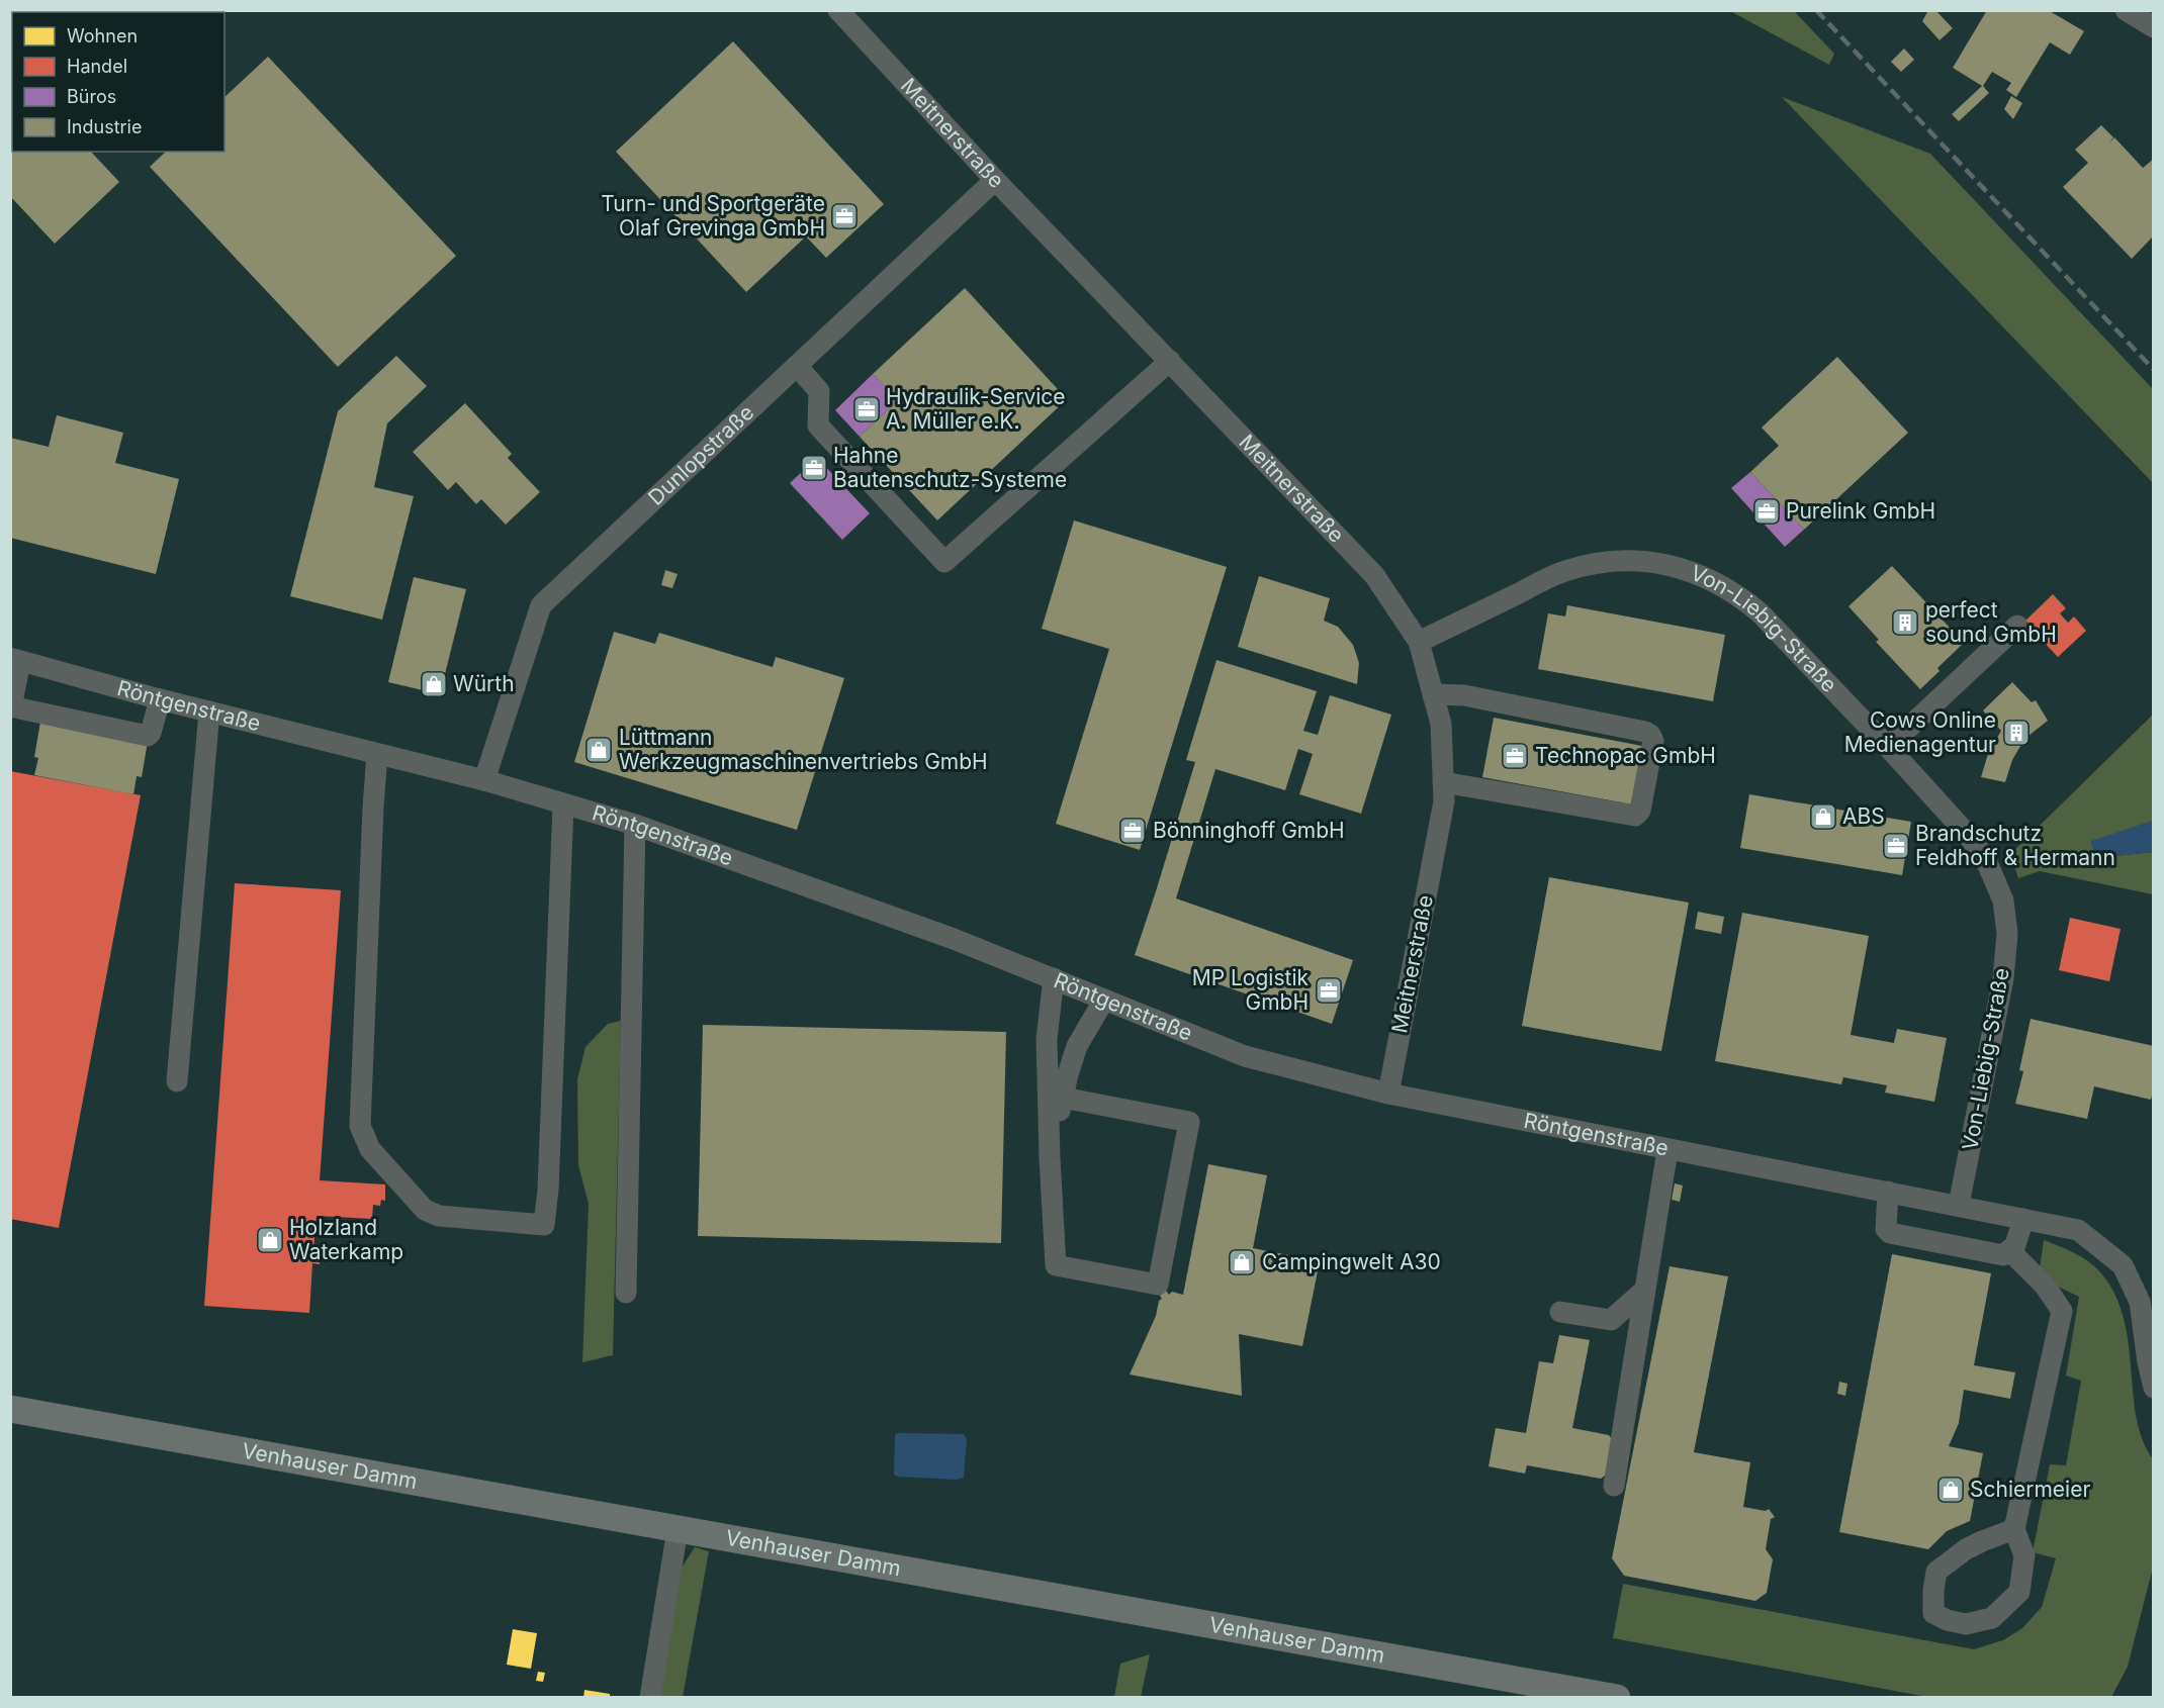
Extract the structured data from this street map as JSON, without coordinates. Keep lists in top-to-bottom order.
{
  "streets": {
    "main road": ["Venhauser Damm"],
    "street": [
      "Meitnerstraße",
      "Dunlopstraße",
      "Von-Liebig-Straße",
      "Röntgenstraße"
    ]
  },
  "crossings": [
    ["Meitnerstraße", "Dunlopstraße"],
    ["Meitnerstraße", "Von-Liebig-Straße"],
    ["Meitnerstraße", "Röntgenstraße"],
    ["Dunlopstraße", "Röntgenstraße"],
    ["Von-Liebig-Straße", "Röntgenstraße"]
  ],
  "places": {
    "office": [
      "Turn- und Sportgeräte Olaf Grevinga GmbH",
      "Hydraulik-Service A. Müller e.K.",
      "Hahne Bautenschutz-Systeme",
      "Purelink GmbH",
      "Technopac GmbH",
      "Bönninghoff GmbH",
      "Brandschutz Feldhoff & Hermann",
      "MP Logistik GmbH"
    ],
    "building": ["perfect sound GmbH", "Cows Online Medienagentur"],
    "shop": [
      "Würth",
      "Lüttmann Werkzeugmaschinenvertriebs GmbH",
      "ABS",
      "Holzland Waterkamp",
      "Campingwelt A30",
      "Schiermeier"
    ]
  },
  "legend": [
    "Wohnen",
    "Handel",
    "Büros",
    "Industrie"
  ]
}
